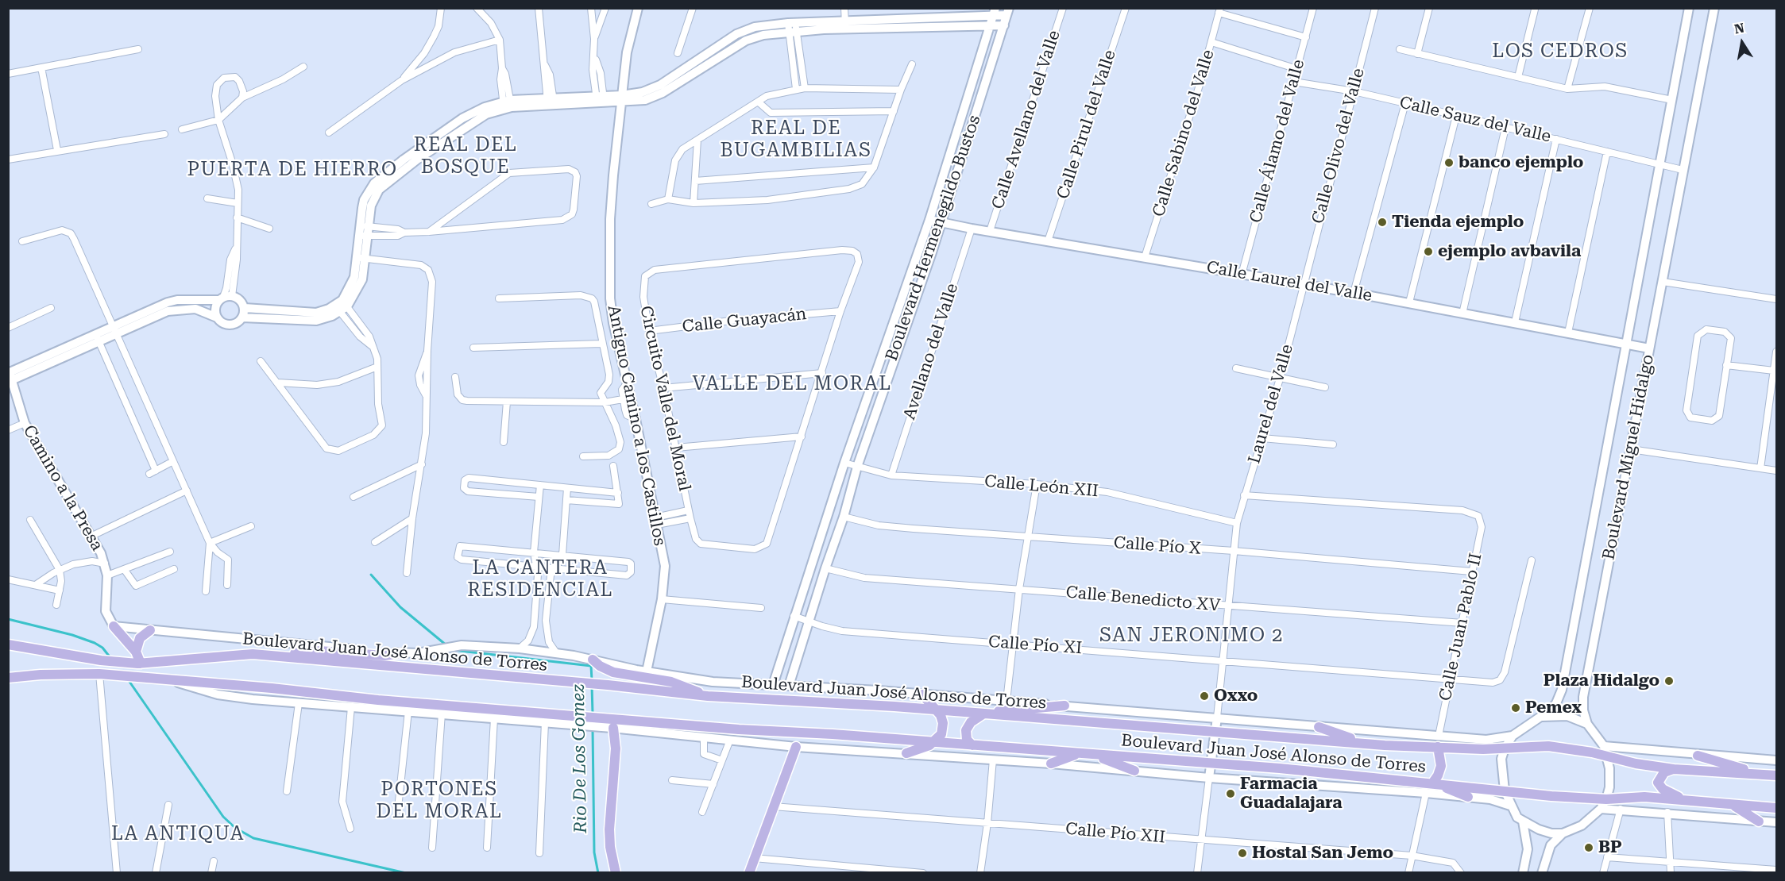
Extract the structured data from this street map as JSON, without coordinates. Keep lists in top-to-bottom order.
{
  "streets": {
    "main road": ["Boulevard Juan José Alonso de Torres"],
    "street": [
      "Calle Avellano del Valle",
      "Calle Sauz del Valle",
      "Calle Pirul del Valle",
      "Calle Sabino del Valle",
      "Calle Álamo del Valle",
      "Calle Olivo del Valle",
      "Boulevard Hermenegildo Bustos",
      "Calle Laurel del Valle",
      "Calle Guayacán",
      "Avellano del Valle",
      "Circuito Valle del Moral",
      "Laurel del Valle",
      "Antiguo Camino a los Castillos",
      "Boulevard Miguel Hidalgo",
      "Calle León XII",
      "Camino a la Presa",
      "Calle Pío X",
      "Calle Benedicto XV",
      "Calle Juan Pablo II",
      "Calle Pío XI",
      "Calle Pío XII"
    ]
  },
  "crossings": [
    ["Calle Avellano del Valle", "Calle Laurel del Valle"],
    ["Calle Sauz del Valle", "Calle Álamo del Valle"],
    ["Calle Sauz del Valle", "Calle Olivo del Valle"],
    ["Calle Sauz del Valle", "Boulevard Miguel Hidalgo"],
    ["Calle Pirul del Valle", "Calle Laurel del Valle"],
    ["Calle Sabino del Valle", "Calle Laurel del Valle"],
    ["Calle Álamo del Valle", "Calle Laurel del Valle"],
    ["Calle Olivo del Valle", "Calle Laurel del Valle"],
    ["Calle Olivo del Valle", "Laurel del Valle"],
    ["Boulevard Hermenegildo Bustos", "Calle Laurel del Valle"],
    ["Boulevard Hermenegildo Bustos", "Calle León XII"],
    ["Boulevard Hermenegildo Bustos", "Calle Pío X"],
    ["Boulevard Hermenegildo Bustos", "Calle Benedicto XV"],
    ["Boulevard Hermenegildo Bustos", "Calle Pío XI"],
    ["Boulevard Hermenegildo Bustos", "Boulevard Juan José Alonso de Torres"],
    ["Calle Laurel del Valle", "Avellano del Valle"],
    ["Calle Laurel del Valle", "Laurel del Valle"],
    ["Calle Laurel del Valle", "Boulevard Miguel Hidalgo"],
    ["Calle Guayacán", "Circuito Valle del Moral"],
    ["Avellano del Valle", "Calle León XII"],
    ["Circuito Valle del Moral", "Antiguo Camino a los Castillos"],
    ["Laurel del Valle", "Calle León XII"],
    ["Laurel del Valle", "Calle Pío X"],
    ["Laurel del Valle", "Calle Benedicto XV"],
    ["Laurel del Valle", "Calle Juan Pablo II"],
    ["Laurel del Valle", "Calle Pío XI"],
    ["Laurel del Valle", "Boulevard Juan José Alonso de Torres"],
    ["Antiguo Camino a los Castillos", "Boulevard Juan José Alonso de Torres"],
    ["Boulevard Miguel Hidalgo", "Boulevard Juan José Alonso de Torres"],
    ["Calle Pío X", "Calle Juan Pablo II"],
    ["Calle Benedicto XV", "Calle Juan Pablo II"],
    ["Calle Juan Pablo II", "Calle Pío XI"],
    ["Calle Juan Pablo II", "Boulevard Juan José Alonso de Torres"]
  ],
  "districts": [
    "LOS CEDROS",
    "REAL DE BUGAMBILIAS",
    "REAL DEL BOSQUE",
    "PUERTA DE HIERRO",
    "VALLE DEL MORAL",
    "LA CANTERA RESIDENCIAL",
    "SAN JERONIMO 2",
    "PORTONES DEL MORAL",
    "LA ANTIQUA"
  ],
  "water": ["Rio De Los Gomez"],
  "places": [
    "banco ejemplo",
    "Tienda ejemplo",
    "ejemplo avbavila",
    "Plaza Hidalgo",
    "Oxxo",
    "Pemex",
    "Farmacia Guadalajara",
    "BP",
    "Hostal San Jemo"
  ],
  "north": "top"
}
